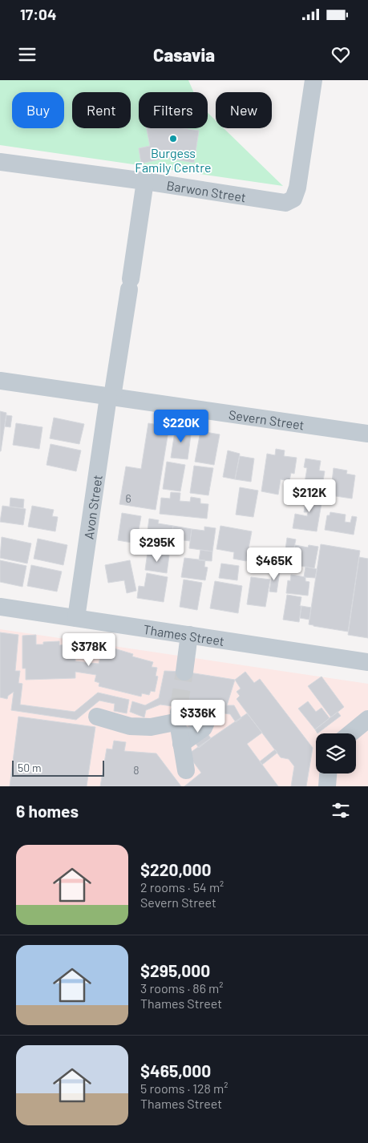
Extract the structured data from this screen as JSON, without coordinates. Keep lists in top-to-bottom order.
{
  "streets": {
    "street": [
      "Barwon Street",
      "Severn Street",
      "Avon Street",
      "Thames Street"
    ]
  },
  "crossings": [
    ["Barwon Street", "Avon Street"],
    ["Severn Street", "Avon Street"],
    ["Avon Street", "Thames Street"]
  ],
  "places": ["Burgess Family Centre"],
  "house_numbers": ["6", "8"],
  "scale_bar": "50 m",
  "page": {
    "status": "17:04",
    "header": "Casavia",
    "chip": [
      "Buy",
      "Rent",
      "Filters",
      "New"
    ],
    "price": [
      "$220K",
      "$212K",
      "$295K",
      "$465K",
      "$378K",
      "$336K"
    ],
    "scale": "50 m",
    "heading": "6 homes",
    "list": [
      {
        "name": "$220,000",
        "note": "2 rooms · 54 m² · Severn Street"
      },
      {
        "name": "$295,000",
        "note": "3 rooms · 86 m² · Thames Street"
      },
      {
        "name": "$465,000",
        "note": "5 rooms · 128 m² · Thames Street"
      }
    ]
  }
}
